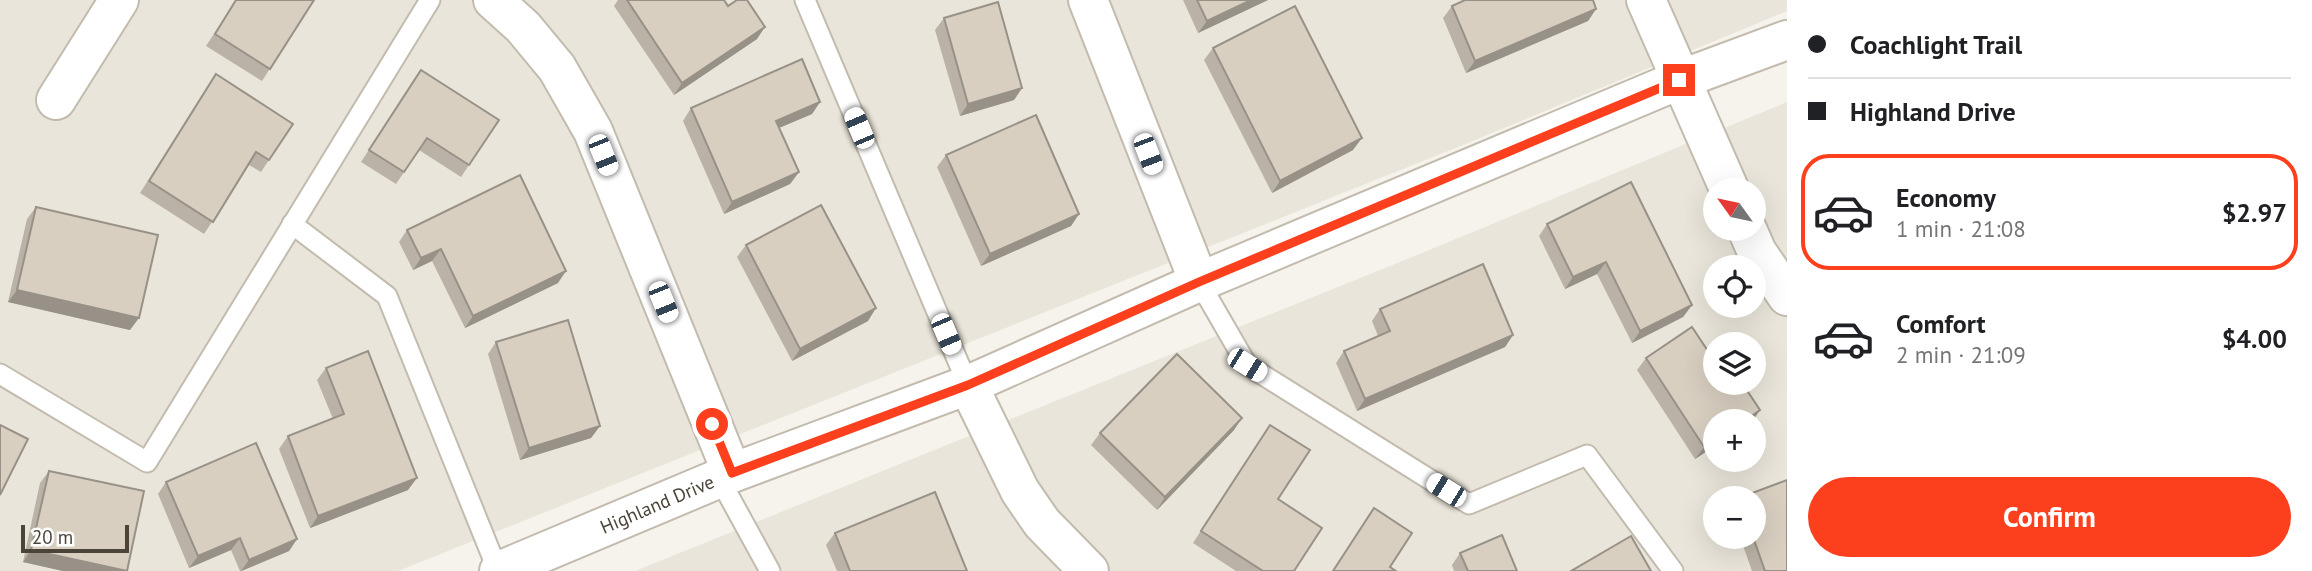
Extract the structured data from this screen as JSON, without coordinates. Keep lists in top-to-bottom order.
{
  "streets": {
    "street": ["Highland Drive"]
  },
  "scale_bar": "20 m",
  "north": "top left",
  "page": {
    "banner": ["Coachlight Trail", "Highland Drive"],
    "list": [
      {
        "name": "Economy",
        "note": "1 min · 21:08",
        "value": "$2.97"
      },
      {
        "name": "Comfort",
        "note": "2 min · 21:09",
        "value": "$4.00"
      }
    ],
    "map_buttons": ["+", "−"],
    "buttons": "Confirm",
    "scale": "20 m"
  }
}
